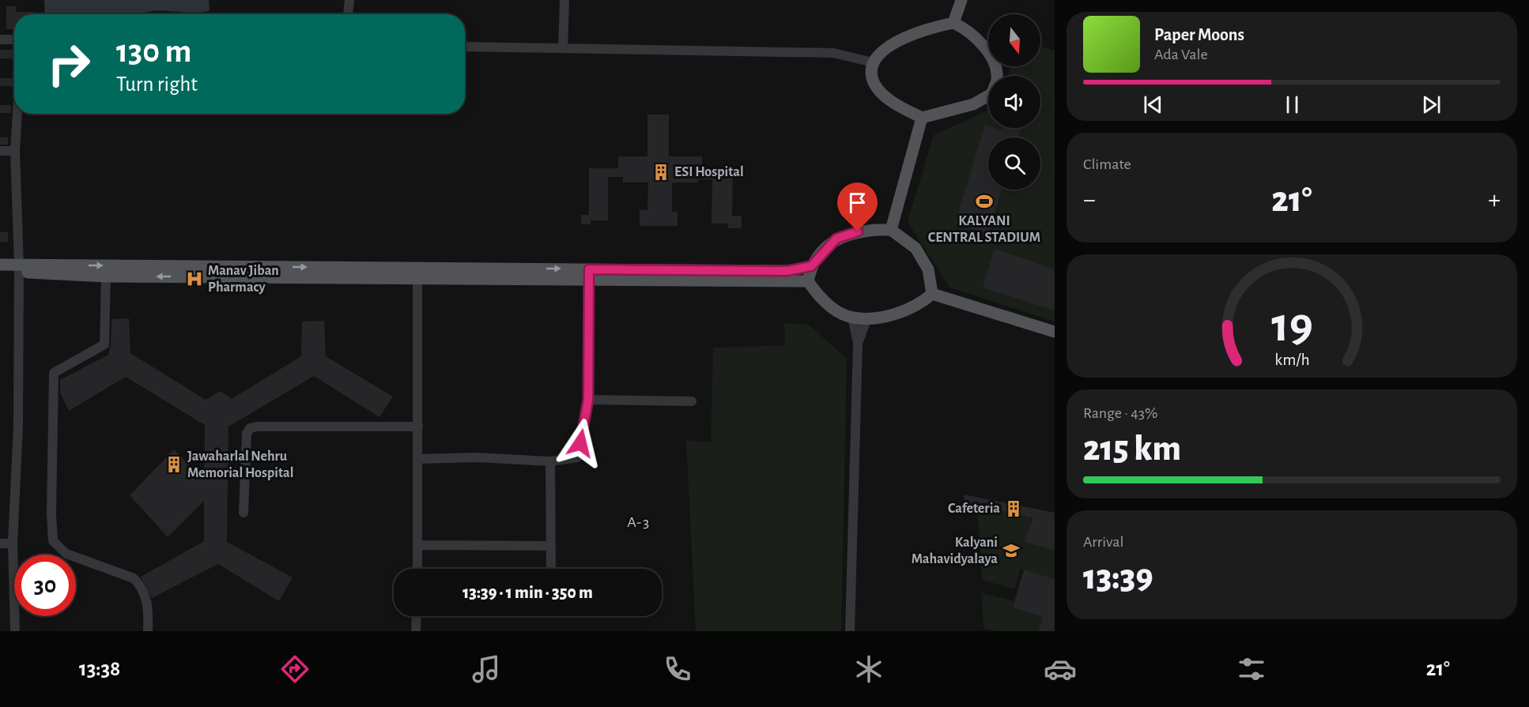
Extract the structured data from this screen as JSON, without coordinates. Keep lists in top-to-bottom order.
{
  "districts": ["A-3"],
  "places": {
    "building": ["ESI Hospital", "Jawaharlal Nehru Memorial Hospital", "Cafeteria"],
    "sports": ["KALYANI CENTRAL STADIUM"],
    "hospital": ["Manav Jiban Pharmacy"],
    "school or university": ["Kalyani Mahavidyalaya"]
  },
  "north": "bottom",
  "page": {
    "turn": ["130 m", "Turn right"],
    "song": ["Paper Moons", "Ada Vale"],
    "tile": [
      "Climate",
      ["Range · 43%", "215 km"],
      ["Arrival", "13:39"]
    ],
    "heat": ["−", "21°", "+"],
    "limit": "30",
    "trip": "13:39 · 1 min · 350 m",
    "tabs": ["13:38", "21°"],
    "gauge": ["19", "km/h"]
  }
}
